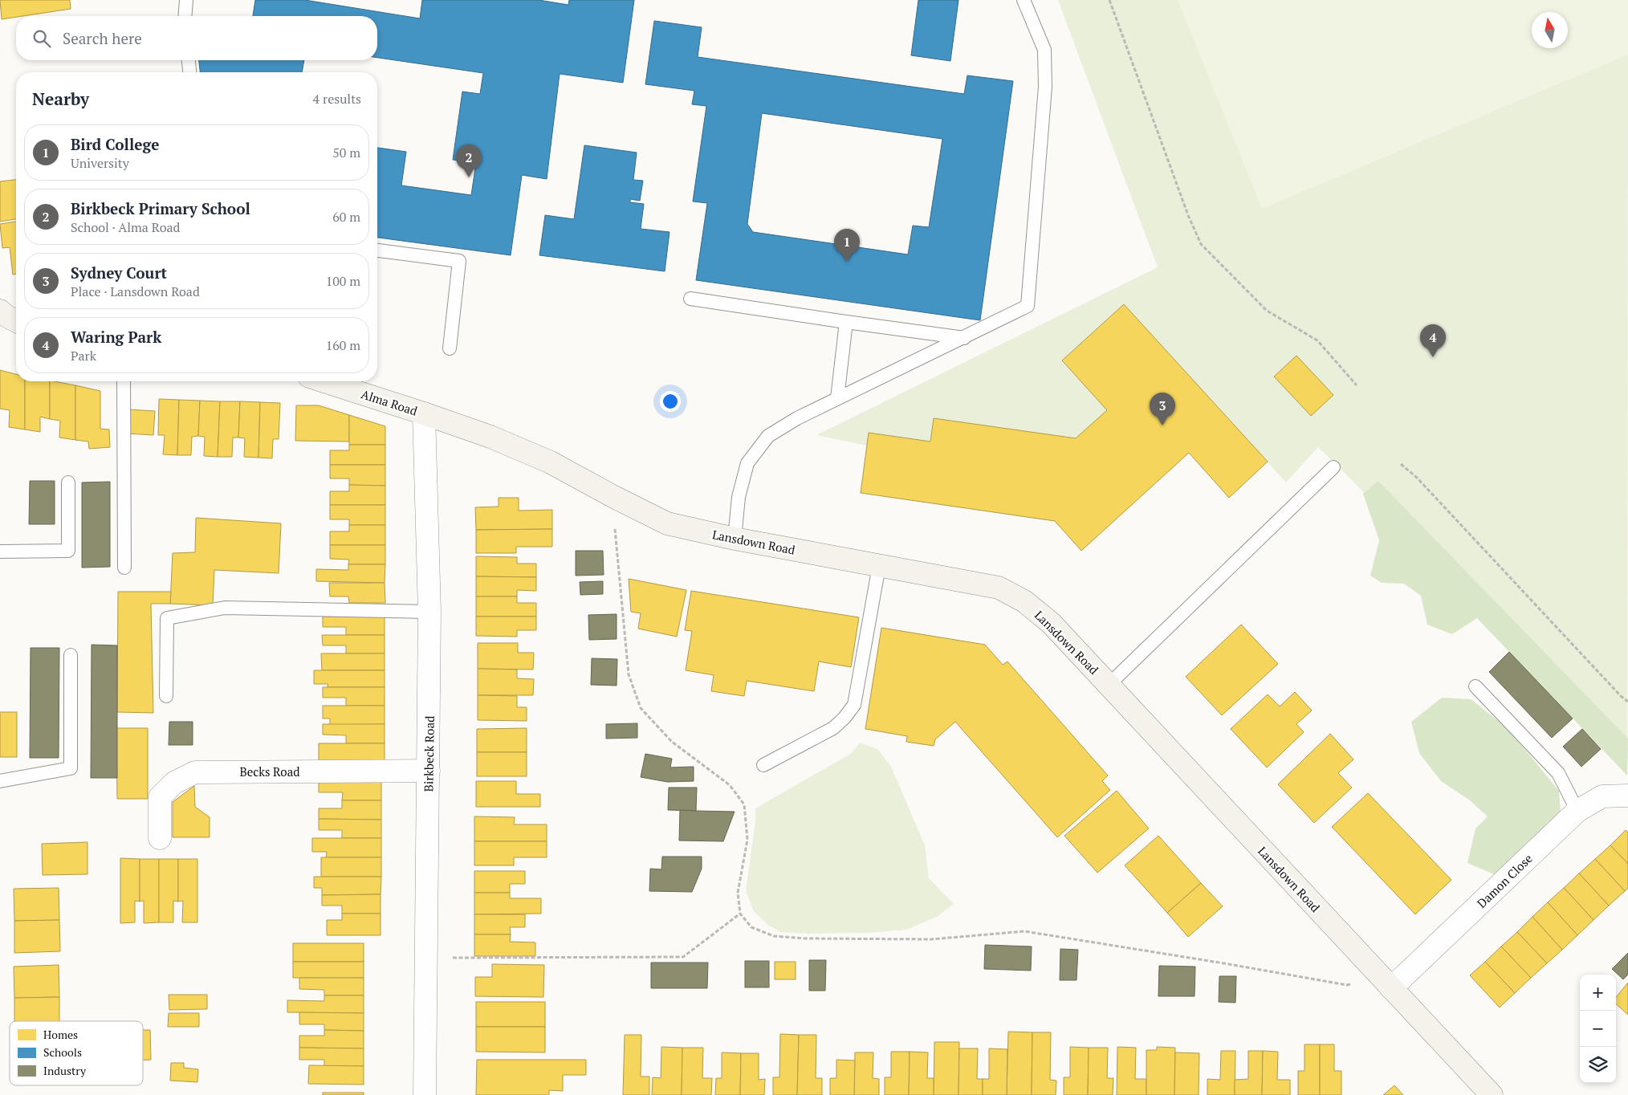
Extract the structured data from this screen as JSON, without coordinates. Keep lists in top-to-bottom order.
{
  "streets": {
    "street": [
      "Alma Road",
      "Lansdown Road",
      "Birkbeck Road",
      "Becks Road",
      "Damon Close"
    ]
  },
  "crossings": [
    ["Alma Road", "Lansdown Road"],
    ["Alma Road", "Birkbeck Road"],
    ["Lansdown Road", "Birkbeck Road"],
    ["Lansdown Road", "Damon Close"],
    ["Birkbeck Road", "Becks Road"]
  ],
  "legend": ["Homes", "Schools", "Industry"],
  "north": "top",
  "page": {
    "search": "Search here",
    "heading": ["Nearby", "4 results"],
    "list": [
      {
        "mark": "1",
        "name": "Bird College",
        "note": "University",
        "value": "50 m"
      },
      {
        "mark": "2",
        "name": "Birkbeck Primary School",
        "note": "School · Alma Road",
        "value": "60 m"
      },
      {
        "mark": "3",
        "name": "Sydney Court",
        "note": "Place · Lansdown Road",
        "value": "100 m"
      },
      {
        "mark": "4",
        "name": "Waring Park",
        "note": "Park",
        "value": "160 m"
      }
    ],
    "pins": [
      "2",
      "1",
      "4",
      "3"
    ],
    "map_buttons": ["+", "−"]
  }
}
